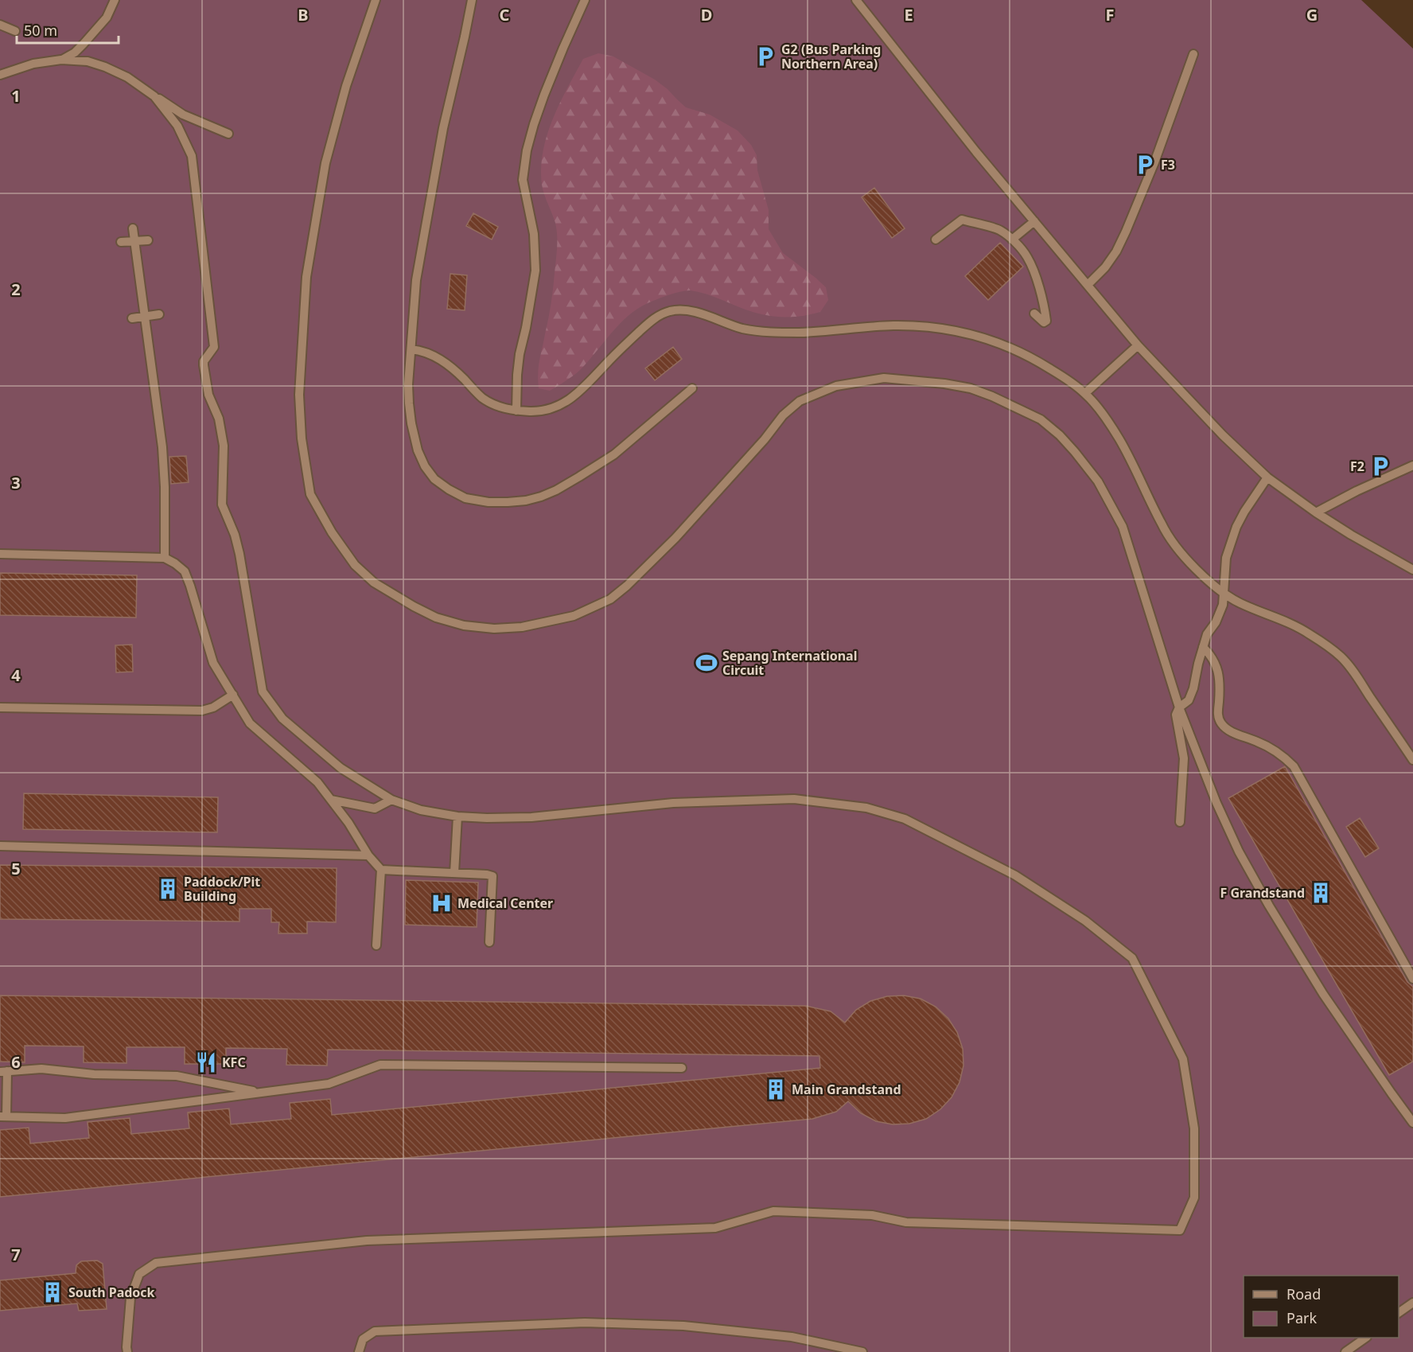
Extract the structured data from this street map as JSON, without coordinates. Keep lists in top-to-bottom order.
{
  "places": {
    "parking": ["G2 (Bus Parking Northern Area)", "F3", "F2"],
    "sports": ["Sepang International Circuit"],
    "building": [
      "Paddock/Pit Building",
      "F Grandstand",
      "Main Grandstand",
      "South Padock"
    ],
    "hospital": ["Medical Center"],
    "restaurant": ["KFC"]
  },
  "legend": ["Road", "Park"],
  "scale_bar": "50 m",
  "grid": {
    "columns": [
      "B",
      "C",
      "D",
      "E",
      "F",
      "G"
    ],
    "rows": [
      "1",
      "2",
      "3",
      "4",
      "5",
      "6",
      "7"
    ]
  }
}
